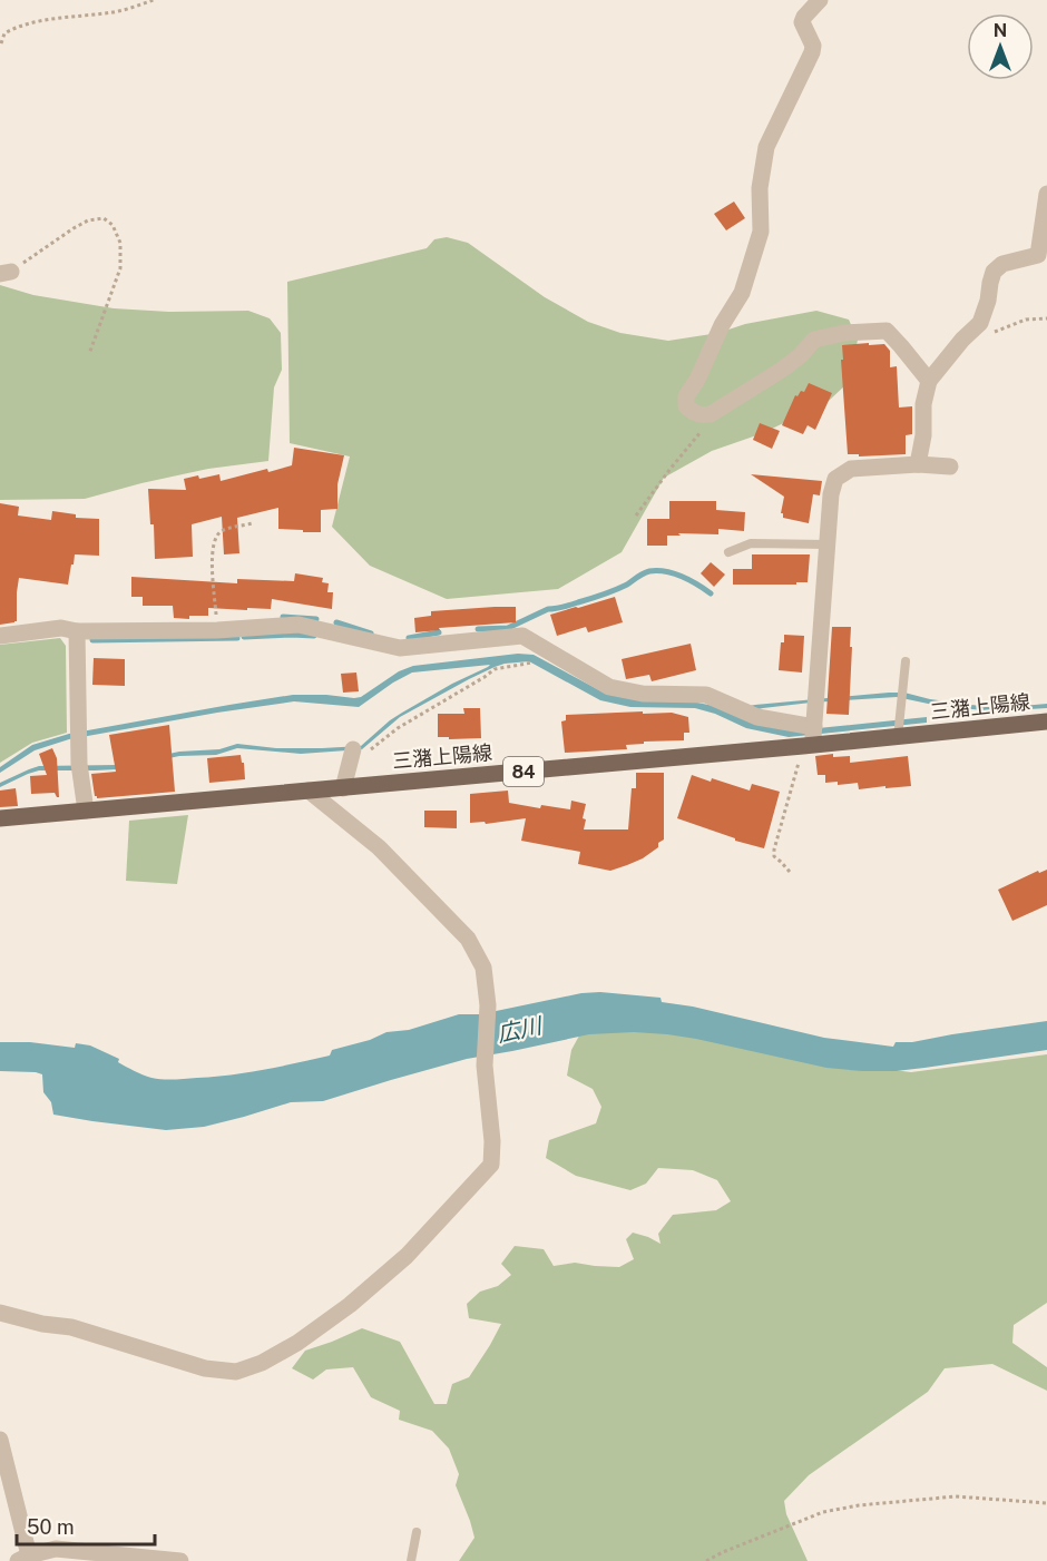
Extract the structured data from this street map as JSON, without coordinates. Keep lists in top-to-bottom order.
{
  "streets": {
    "main road": ["三潴上陽線", "84"]
  },
  "water": ["広川"],
  "scale_bar": "50 m",
  "north": "top"
}
